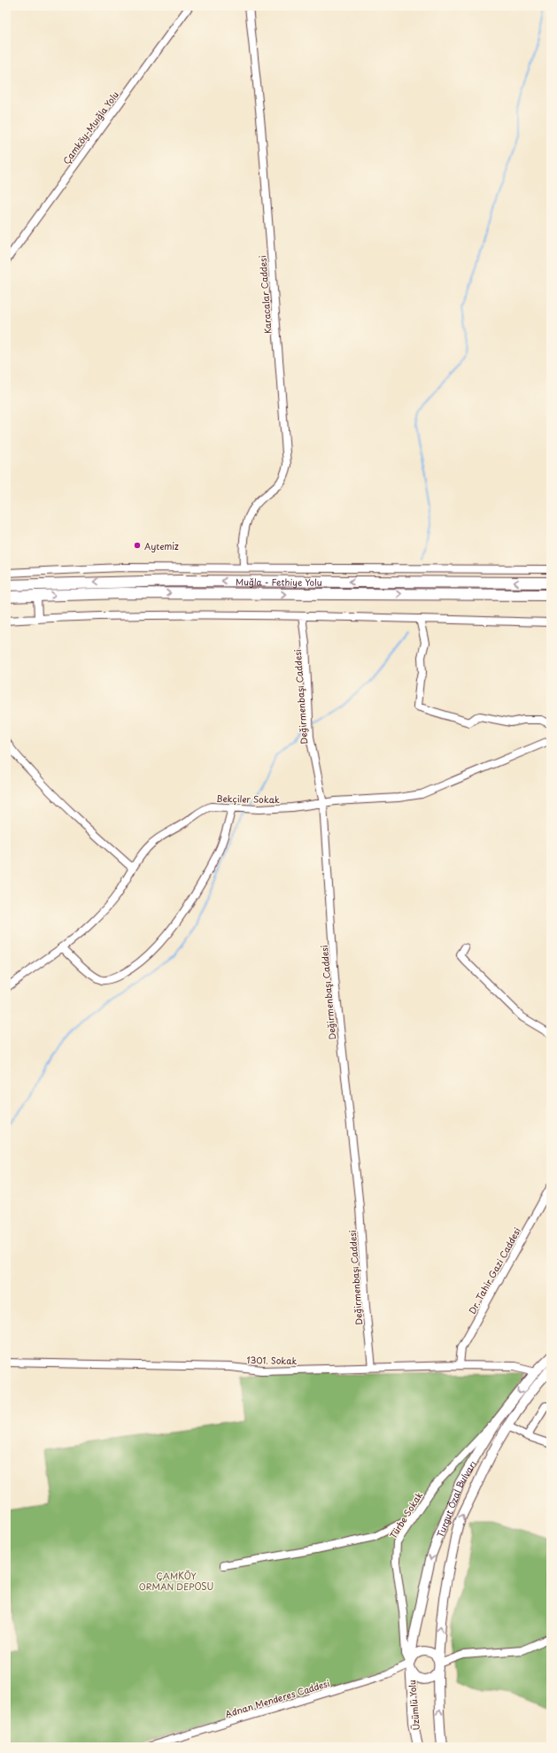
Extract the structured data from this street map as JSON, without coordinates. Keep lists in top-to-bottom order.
{
  "streets": {
    "highway": ["Muğla - Fethiye Yolu"],
    "main road": ["Turgut Özal Bulvarı", "Üzümlü Yolu"],
    "street": [
      "Çamköy-Muığla Yolu",
      "Karacalar Caddesi",
      "Değirmenbaşı Caddesi",
      "Bekçiler Sokak",
      "Dr. Tahir Gazi Caddesi",
      "1301. Sokak",
      "Türbe Sokak",
      "Adnan Menderes Caddesi"
    ]
  },
  "crossings": [
    ["Değirmenbaşı Caddesi", "Bekçiler Sokak"],
    ["Değirmenbaşı Caddesi", "1301. Sokak"],
    ["Dr. Tahir Gazi Caddesi", "1301. Sokak"],
    ["1301. Sokak", "Turgut Özal Bulvarı"],
    ["Turgut Özal Bulvarı", "Türbe Sokak"],
    ["Turgut Özal Bulvarı", "Adnan Menderes Caddesi"],
    ["Turgut Özal Bulvarı", "Üzümlü Yolu"],
    ["Türbe Sokak", "Adnan Menderes Caddesi"],
    ["Türbe Sokak", "Üzümlü Yolu"],
    ["Adnan Menderes Caddesi", "Üzümlü Yolu"]
  ],
  "parks": ["ÇAMKÖY ORMAN DEPOSU"],
  "places": ["Aytemiz"]
}
